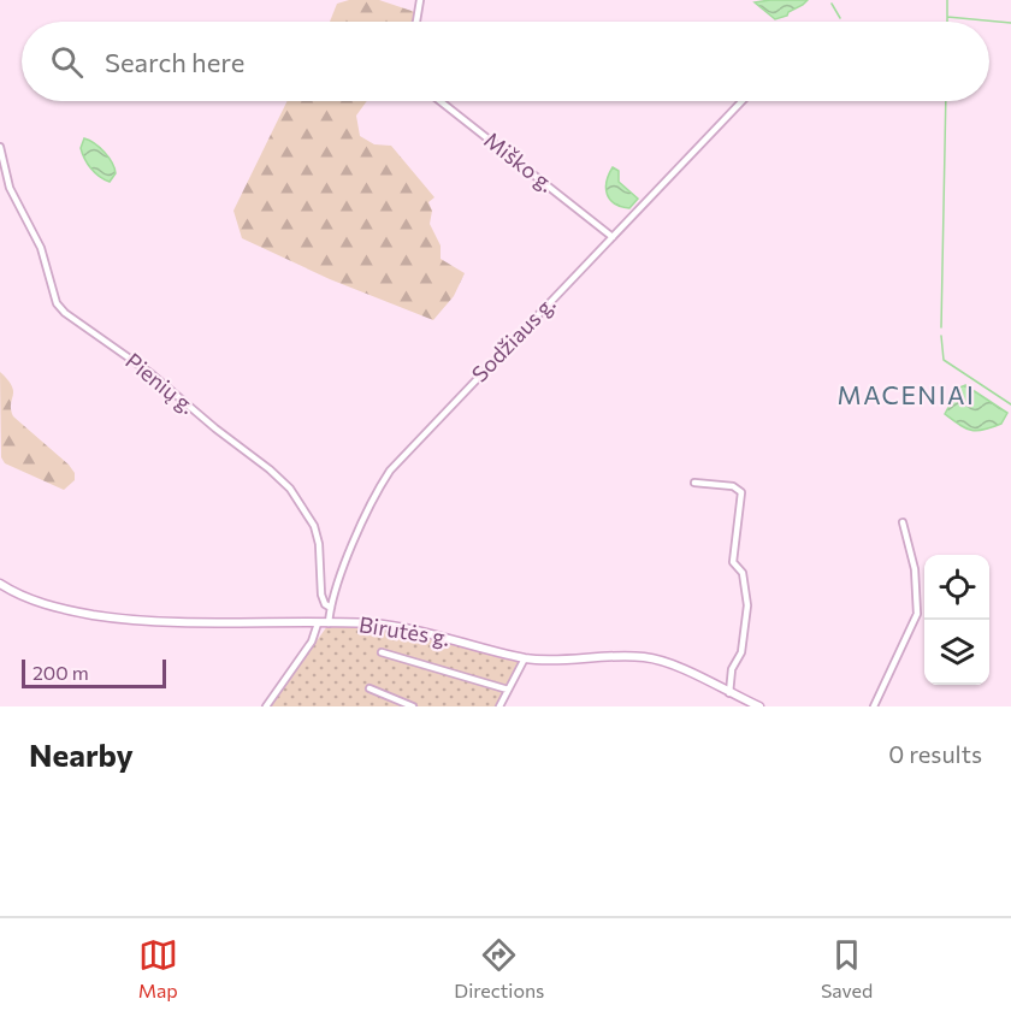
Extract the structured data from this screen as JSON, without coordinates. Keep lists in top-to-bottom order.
{
  "streets": {
    "main road": ["Birutės g."],
    "street": ["Miško g.", "Sodžiaus g.", "Pienių g."]
  },
  "crossings": [
    ["Miško g.", "Sodžiaus g."],
    ["Sodžiaus g.", "Pienių g."],
    ["Sodžiaus g.", "Birutės g."]
  ],
  "districts": ["MACENIAI"],
  "scale_bar": "200 m",
  "page": {
    "search": "Search here",
    "scale": "200 m",
    "heading": ["Nearby", "0 results"],
    "nav": ["Map", "Directions", "Saved"]
  }
}
